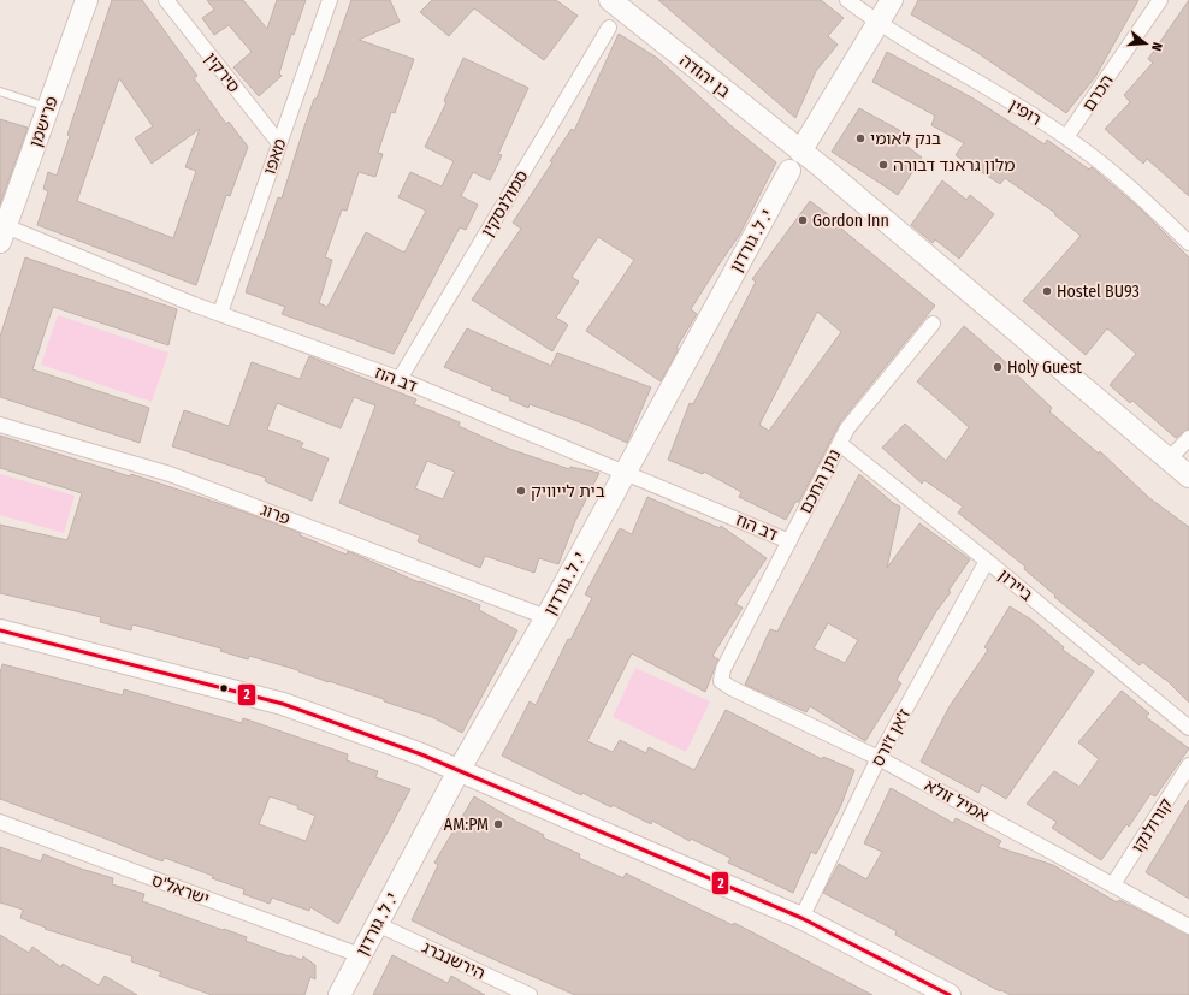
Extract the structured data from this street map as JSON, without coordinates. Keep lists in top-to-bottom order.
{
  "streets": {
    "street": [
      "סירקין",
      "בן יהודה",
      "הכרם",
      "רופין",
      "פרישמן",
      "מאפו",
      "סמולנסקין",
      "י. ל. גורדון",
      "דב הוז",
      "נתן החכם",
      "פרוג",
      "ביירון",
      "ז'אן ז'ורס",
      "אמיל זולא",
      "קורולנקו",
      "ישראל'ס",
      "הירשנברג"
    ]
  },
  "crossings": [
    ["סירקין", "מאפו"],
    ["הכרם", "רופין"],
    ["פרישמן", "דב הוז"],
    ["מאפו", "דב הוז"],
    ["סמולנסקין", "דב הוז"],
    ["י. ל. גורדון", "דב הוז"],
    ["י. ל. גורדון", "פרוג"],
    ["י. ל. גורדון", "ישראל'ס"],
    ["י. ל. גורדון", "הירשנברג"],
    ["דב הוז", "נתן החכם"],
    ["נתן החכם", "ביירון"],
    ["נתן החכם", "אמיל זולא"],
    ["ביירון", "ז'אן ז'ורס"],
    ["ז'אן ז'ורס", "אמיל זולא"],
    ["אמיל זולא", "קורולנקו"]
  ],
  "places": [
    "בנק לאומי",
    "מלון גראנד דבורה",
    "Gordon Inn",
    "Hostel BU93",
    "Holy Guest",
    "בית לייוויק",
    "AM:PM"
  ],
  "lines": ["transit line 2"],
  "north": "right"
}
